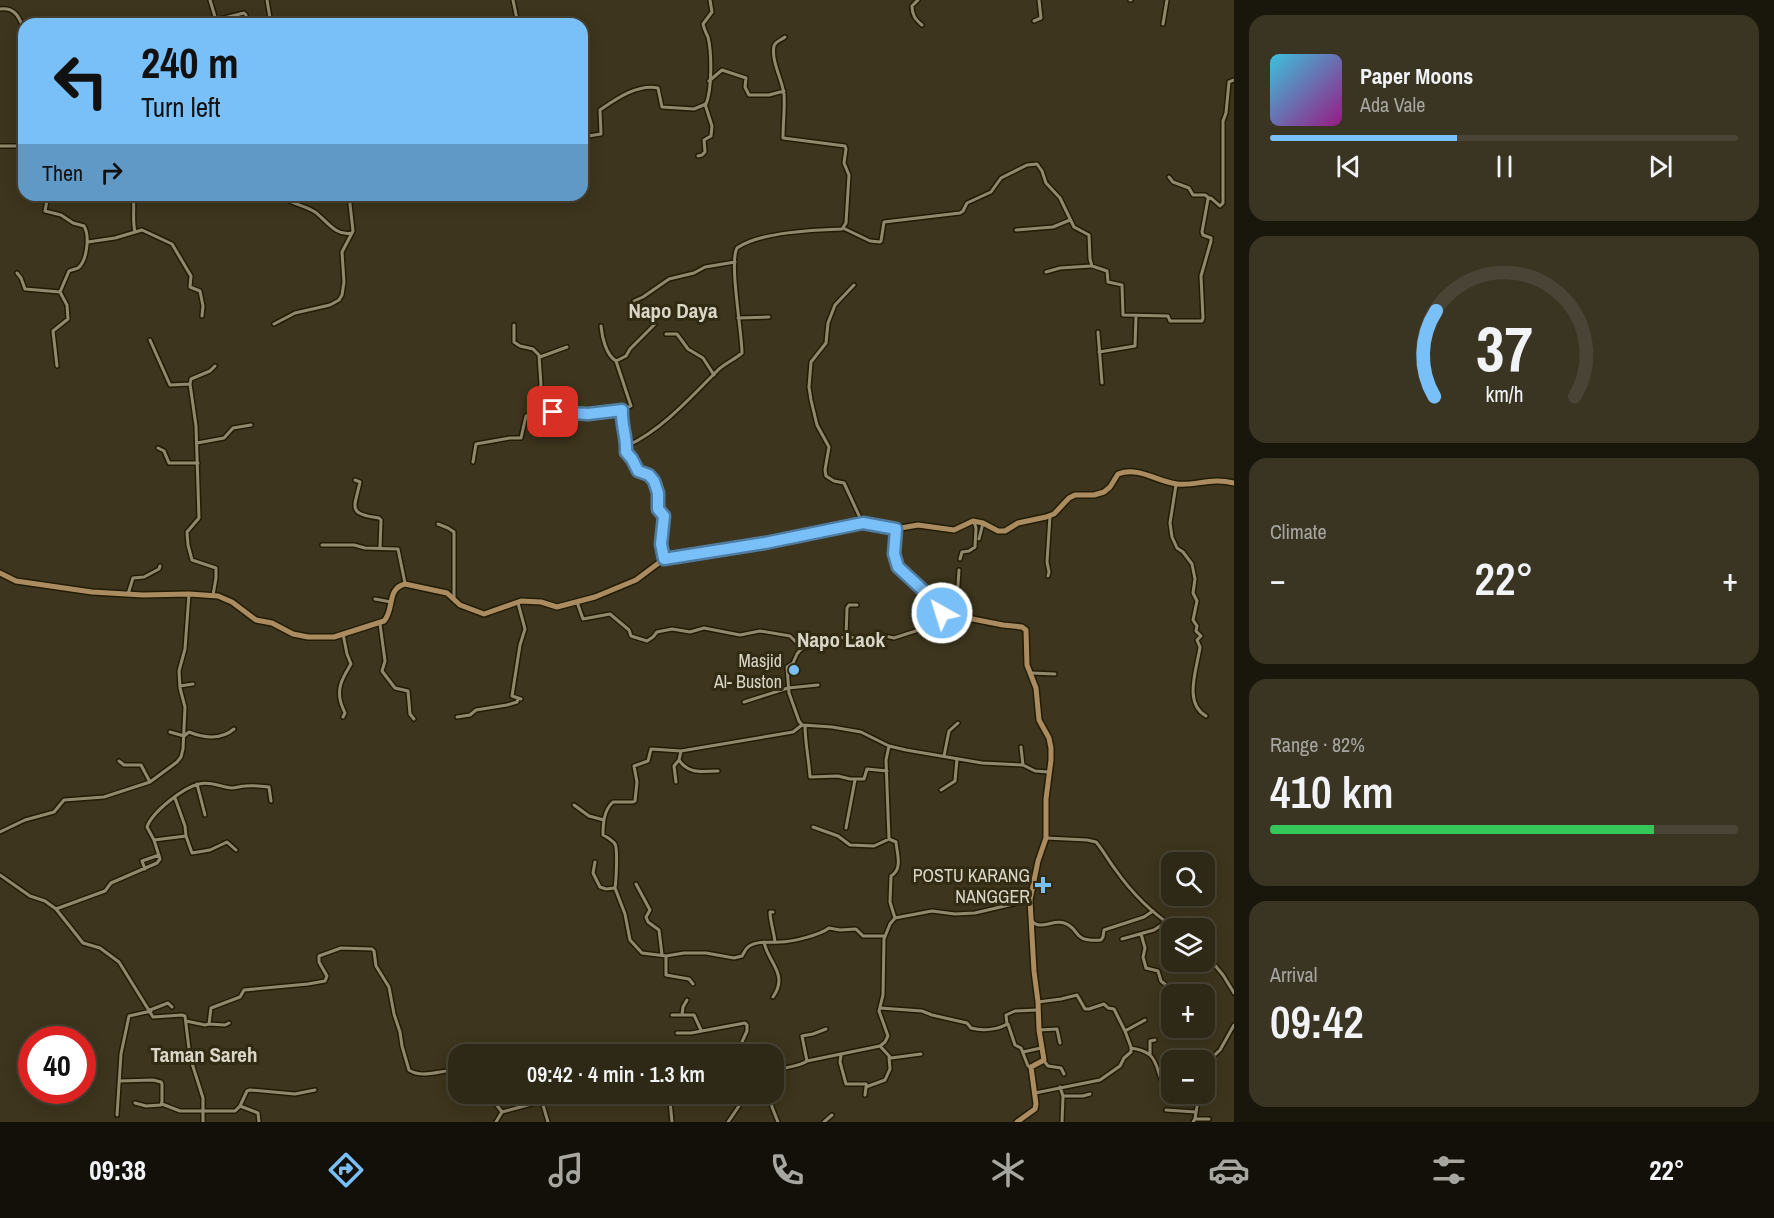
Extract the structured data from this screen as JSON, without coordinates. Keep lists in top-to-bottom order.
{
  "districts": ["Napo Daya", "Napo Laok", "Taman Sareh"],
  "places": {
    "other": ["Masjid Al- Buston"],
    "health": ["POSTU KARANG NANGGER"]
  },
  "page": {
    "turn": ["240 m", "Turn left"],
    "song": ["Paper Moons", "Ada Vale"],
    "then": "Then",
    "tile": [
      "Climate",
      ["Range · 82%", "410 km"],
      ["Arrival", "09:42"]
    ],
    "heat": ["−", "22°", "+"],
    "map_buttons": ["+", "−"],
    "limit": "40",
    "trip": "09:42 · 4 min · 1.3 km",
    "tabs": ["09:38", "22°"],
    "gauge": ["37", "km/h"]
  }
}
